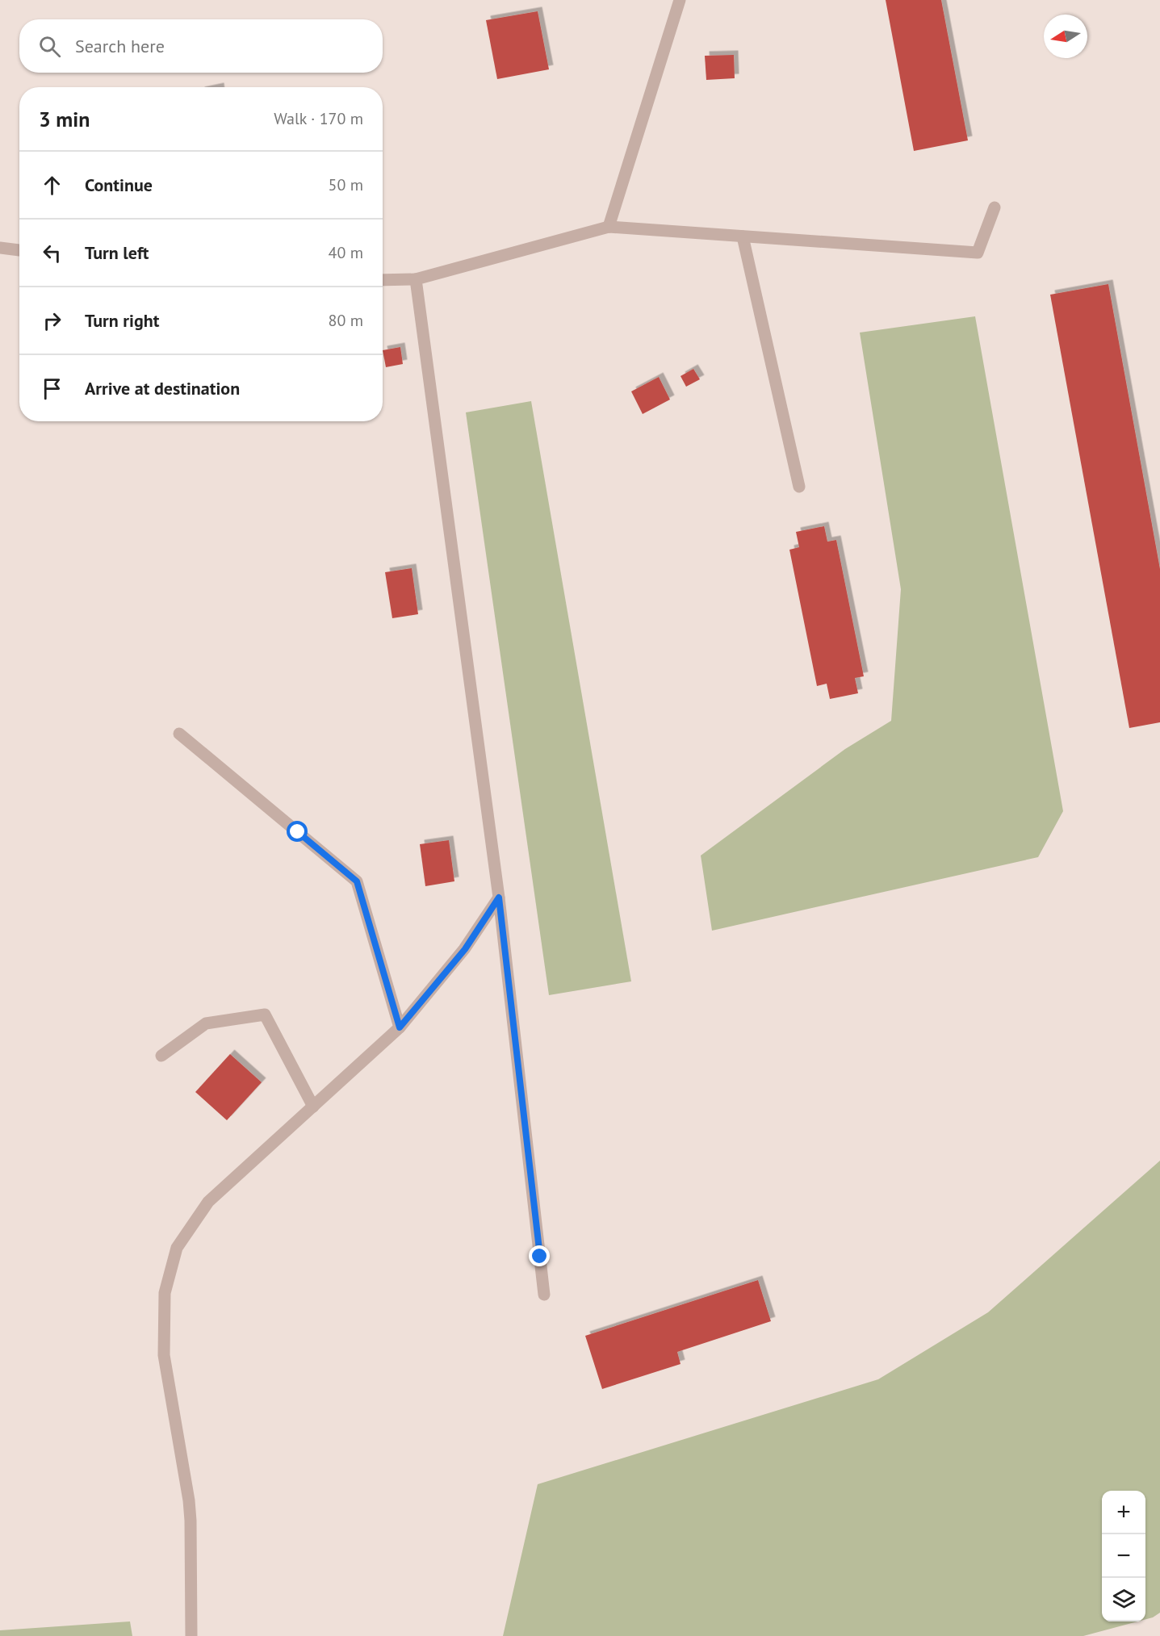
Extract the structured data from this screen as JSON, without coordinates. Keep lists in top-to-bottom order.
{
  "north": "left",
  "page": {
    "search": "Search here",
    "heading": ["3 min", "Walk · 170 m"],
    "list": [
      ["Continue", "50 m"],
      ["Turn left", "40 m"],
      ["Turn right", "80 m"],
      "Arrive at destination"
    ],
    "map_buttons": ["+", "−"]
  }
}
